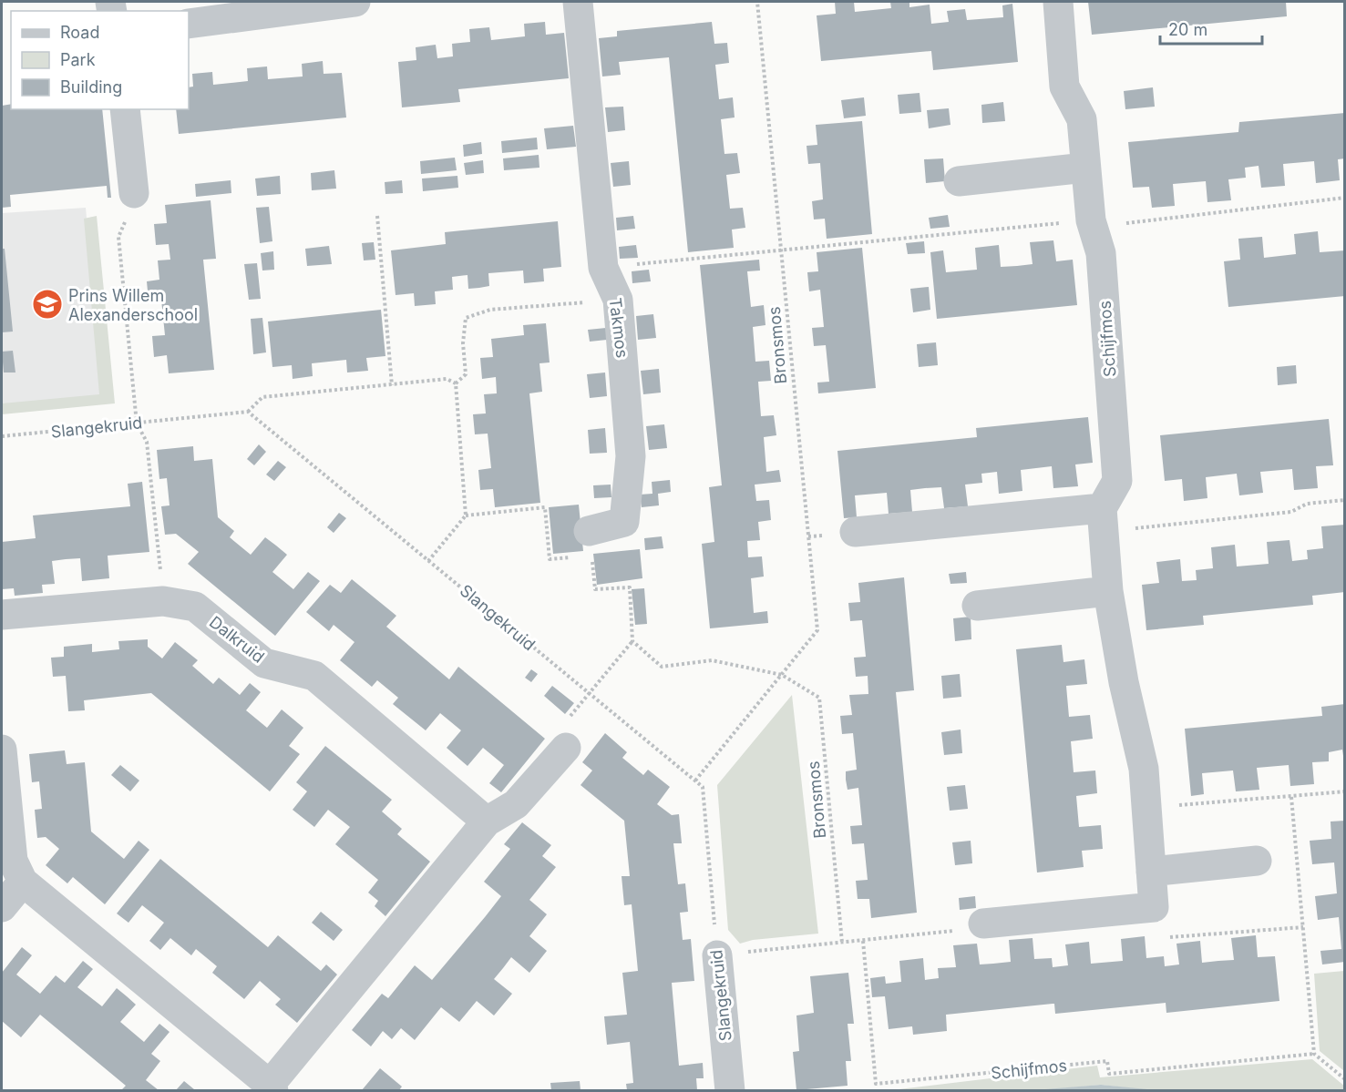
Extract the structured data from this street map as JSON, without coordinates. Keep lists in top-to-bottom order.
{
  "streets": {
    "street": [
      "Takmos",
      "Schijfmos",
      "Slangekruid",
      "Dalkruid"
    ],
    "path": ["Bronsmos"]
  },
  "crossings": [
    ["Bronsmos", "Slangekruid"]
  ],
  "places": {
    "school or university": ["Prins Willem Alexanderschool"]
  },
  "legend": ["Road", "Park", "Building"],
  "scale_bar": "20 m"
}
